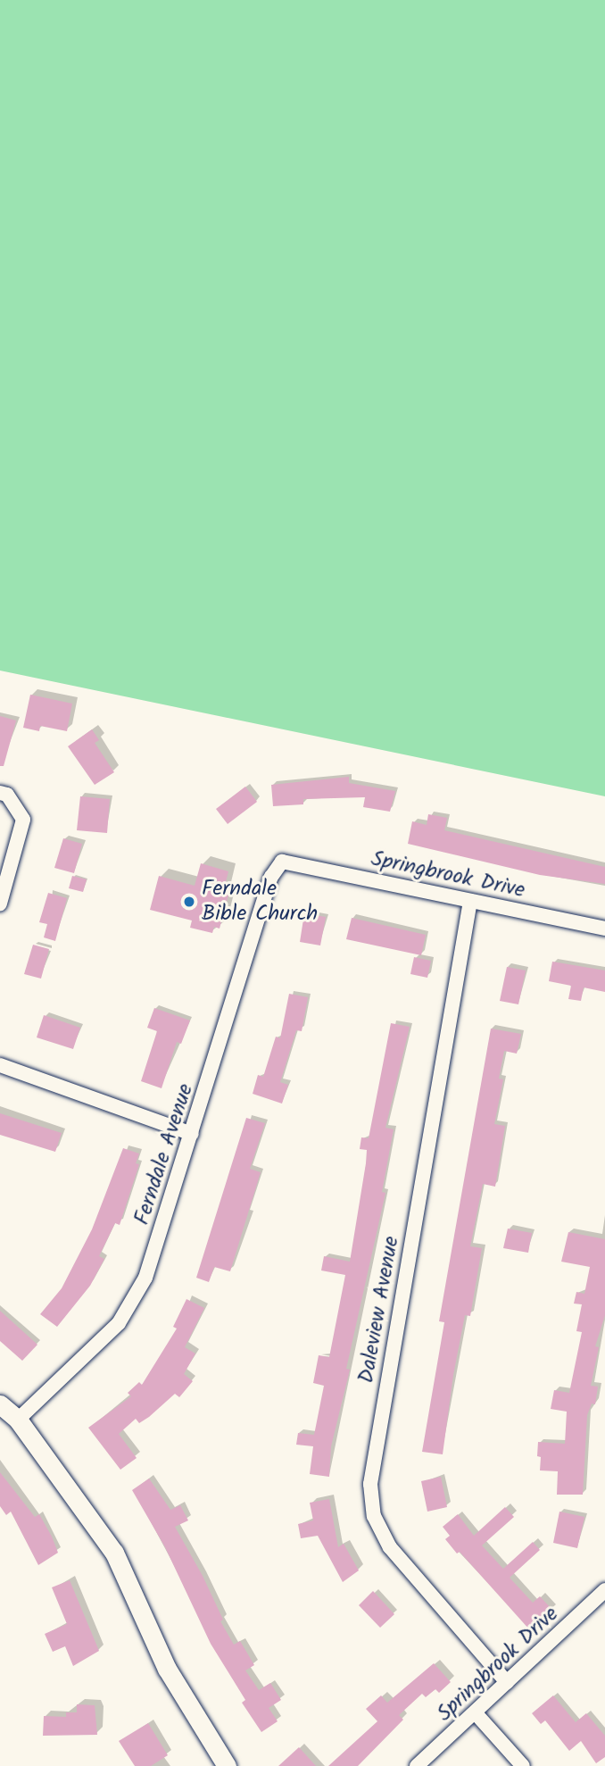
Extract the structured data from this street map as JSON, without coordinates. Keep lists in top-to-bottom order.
{
  "streets": {
    "street": ["Springbrook Drive", "Ferndale Avenue", "Daleview Avenue"]
  },
  "crossings": [
    ["Springbrook Drive", "Ferndale Avenue"],
    ["Springbrook Drive", "Daleview Avenue"]
  ],
  "places": ["Ferndale Bible Church"]
}
